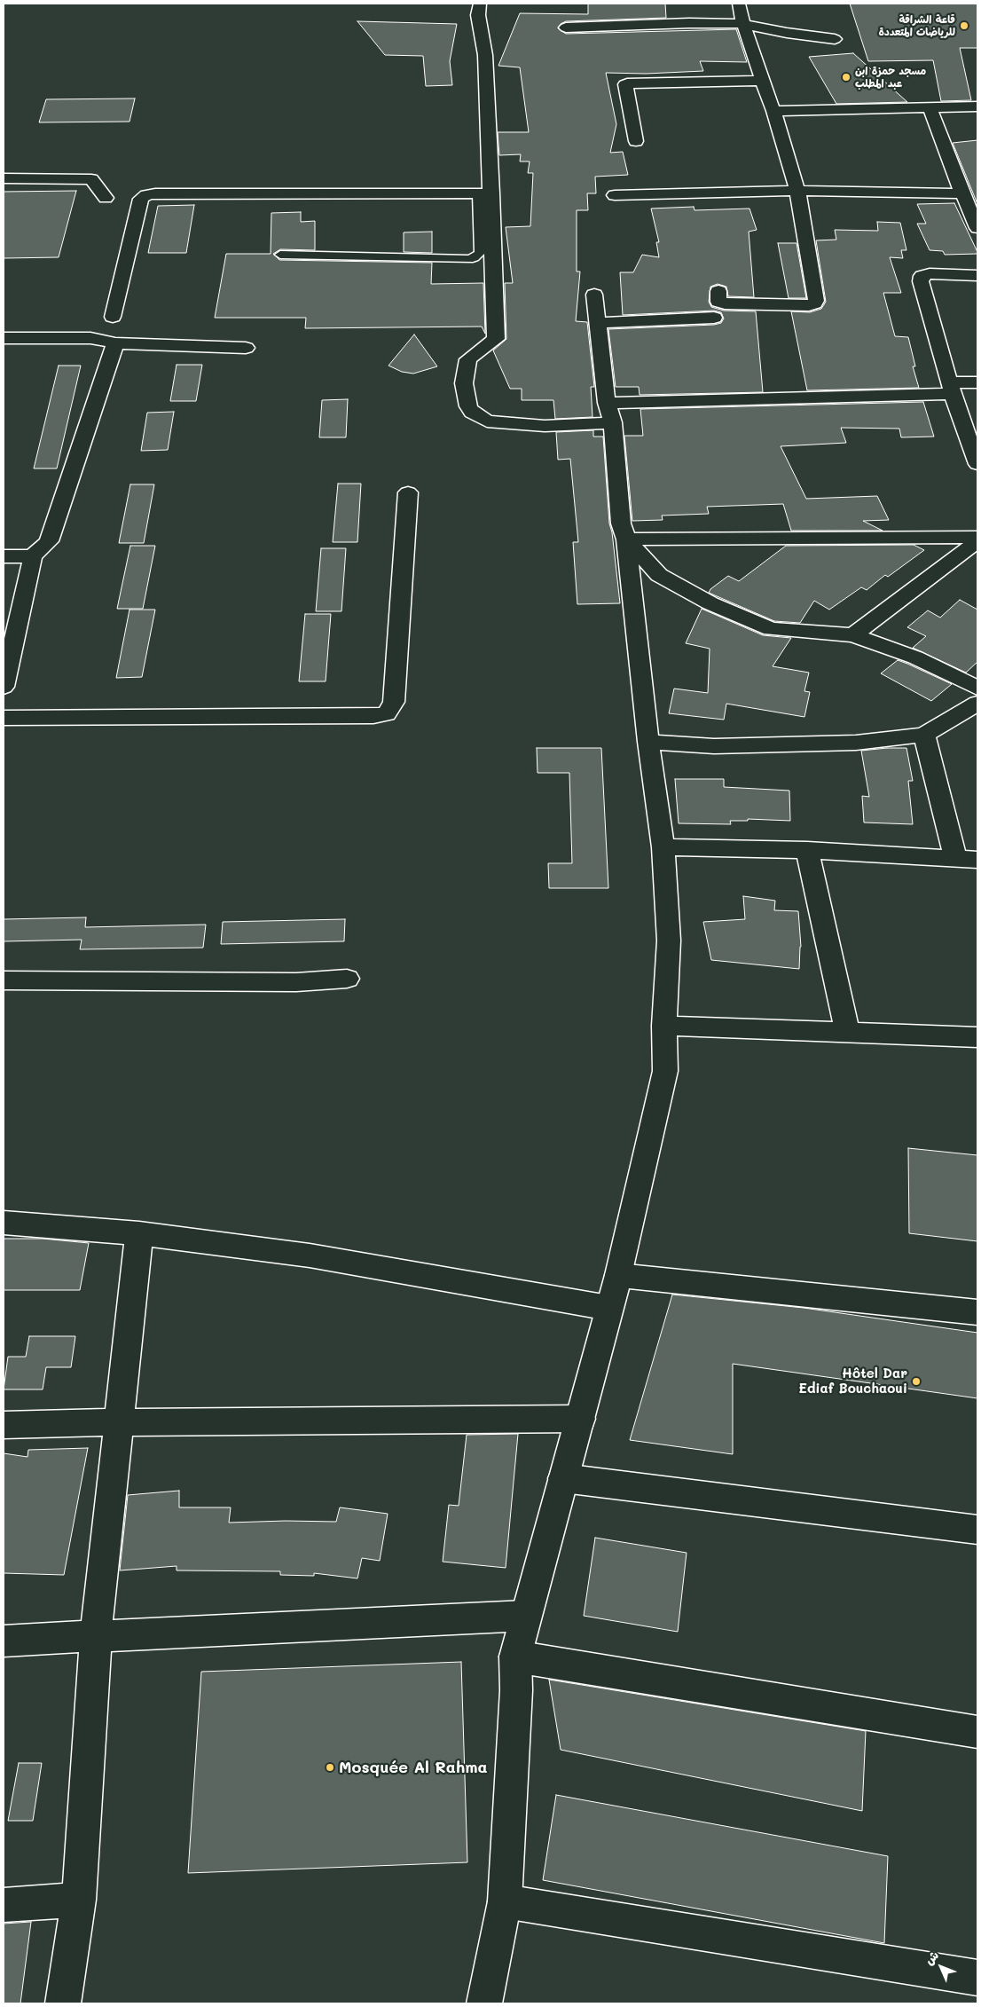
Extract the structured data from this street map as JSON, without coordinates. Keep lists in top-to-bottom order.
{
  "places": [
    "قاعة الشراقة للرياضات المتعددة",
    "مسجد حمزة ابن عبد المطلب",
    "Hôtel Dar Ediaf Bouchaoui",
    "Mosquée Al Rahma"
  ],
  "north": "top left"
}
